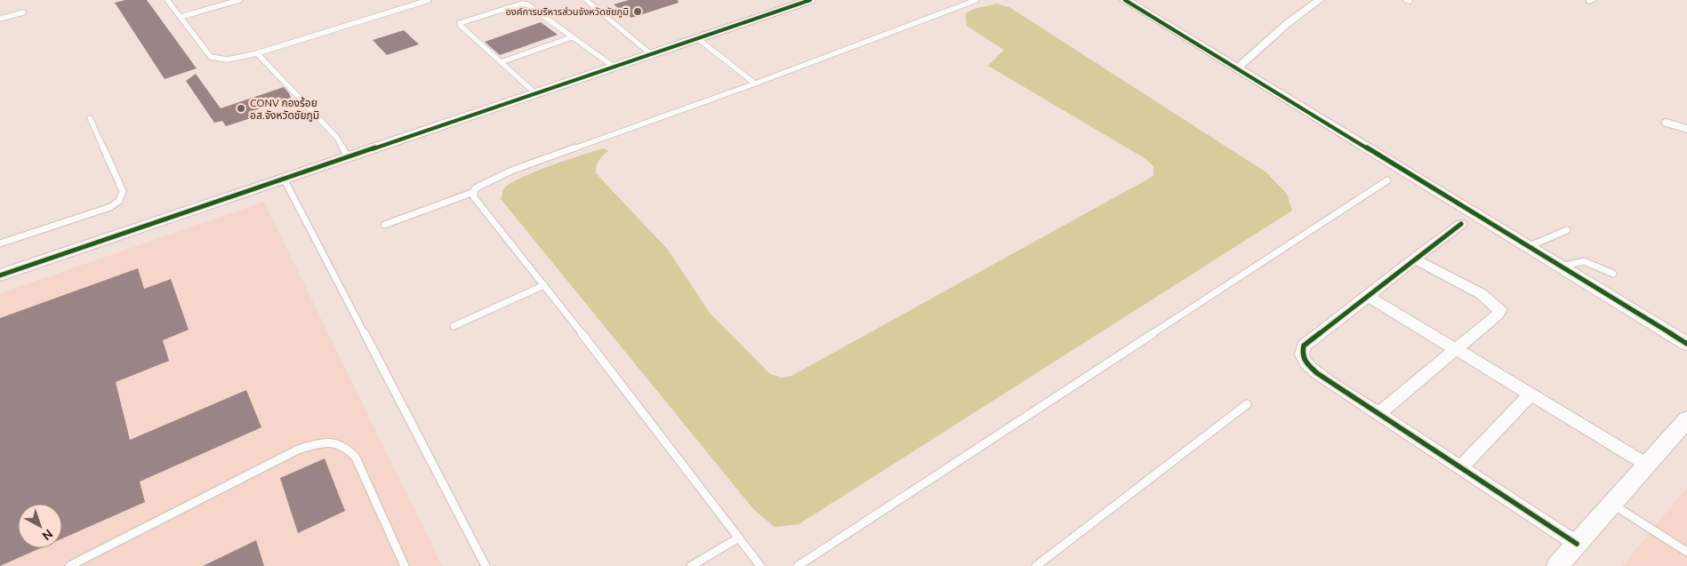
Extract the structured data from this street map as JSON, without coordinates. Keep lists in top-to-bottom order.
{
  "places": ["องค์การบริหารส่วนจังหวัดชัยภูมิ", "CONV กองร้อย อส.จังหวัดชัยภูมิ"],
  "north": "bottom right"
}
